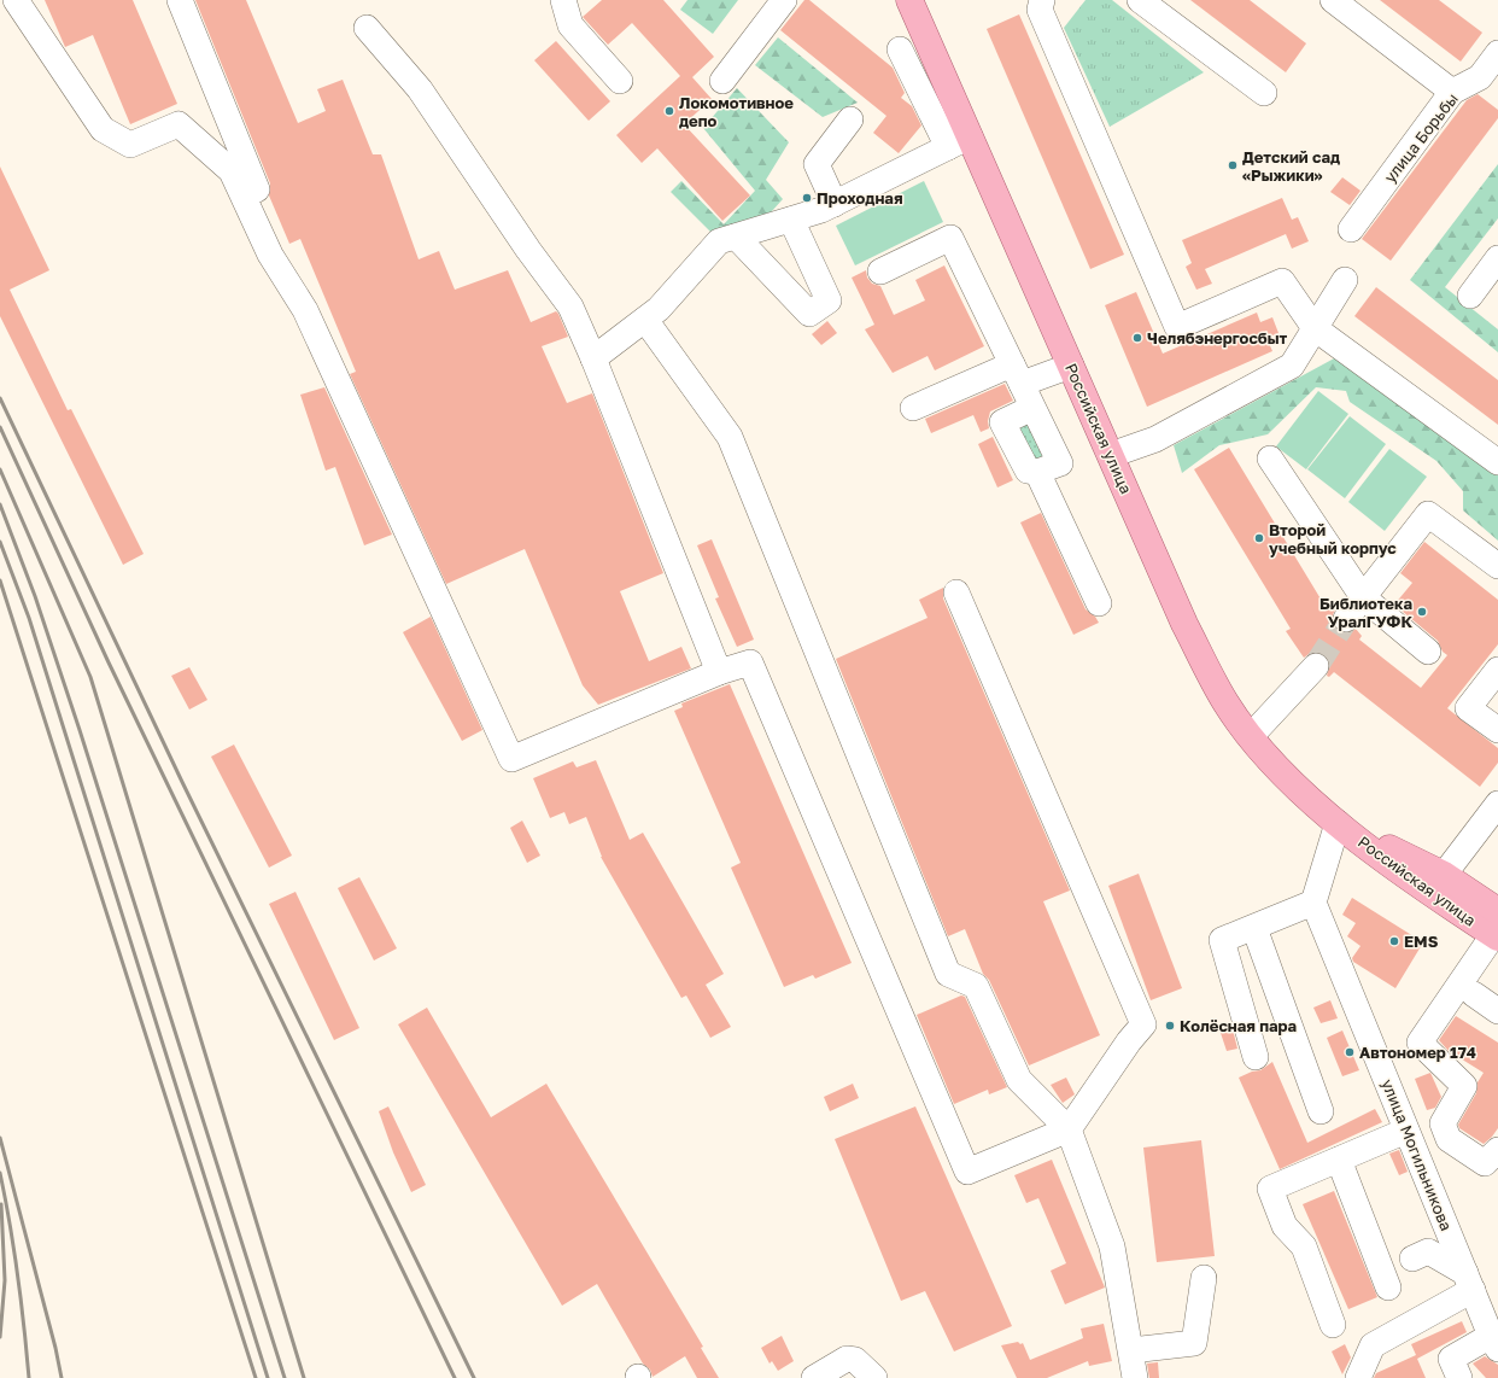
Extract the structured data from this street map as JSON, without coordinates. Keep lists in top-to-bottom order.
{
  "streets": {
    "main road": ["Российская улица"],
    "street": ["улица Борьбы", "улица Могильникова"]
  },
  "places": [
    "Локомотивное депо",
    "Детский сад «Рыжики»",
    "Проходная",
    "Челябэнергосбыт",
    "Второй учебный корпус",
    "Библиотека УралГУФК",
    "EMS",
    "Колёсная пара",
    "Автономер 174"
  ]
}
